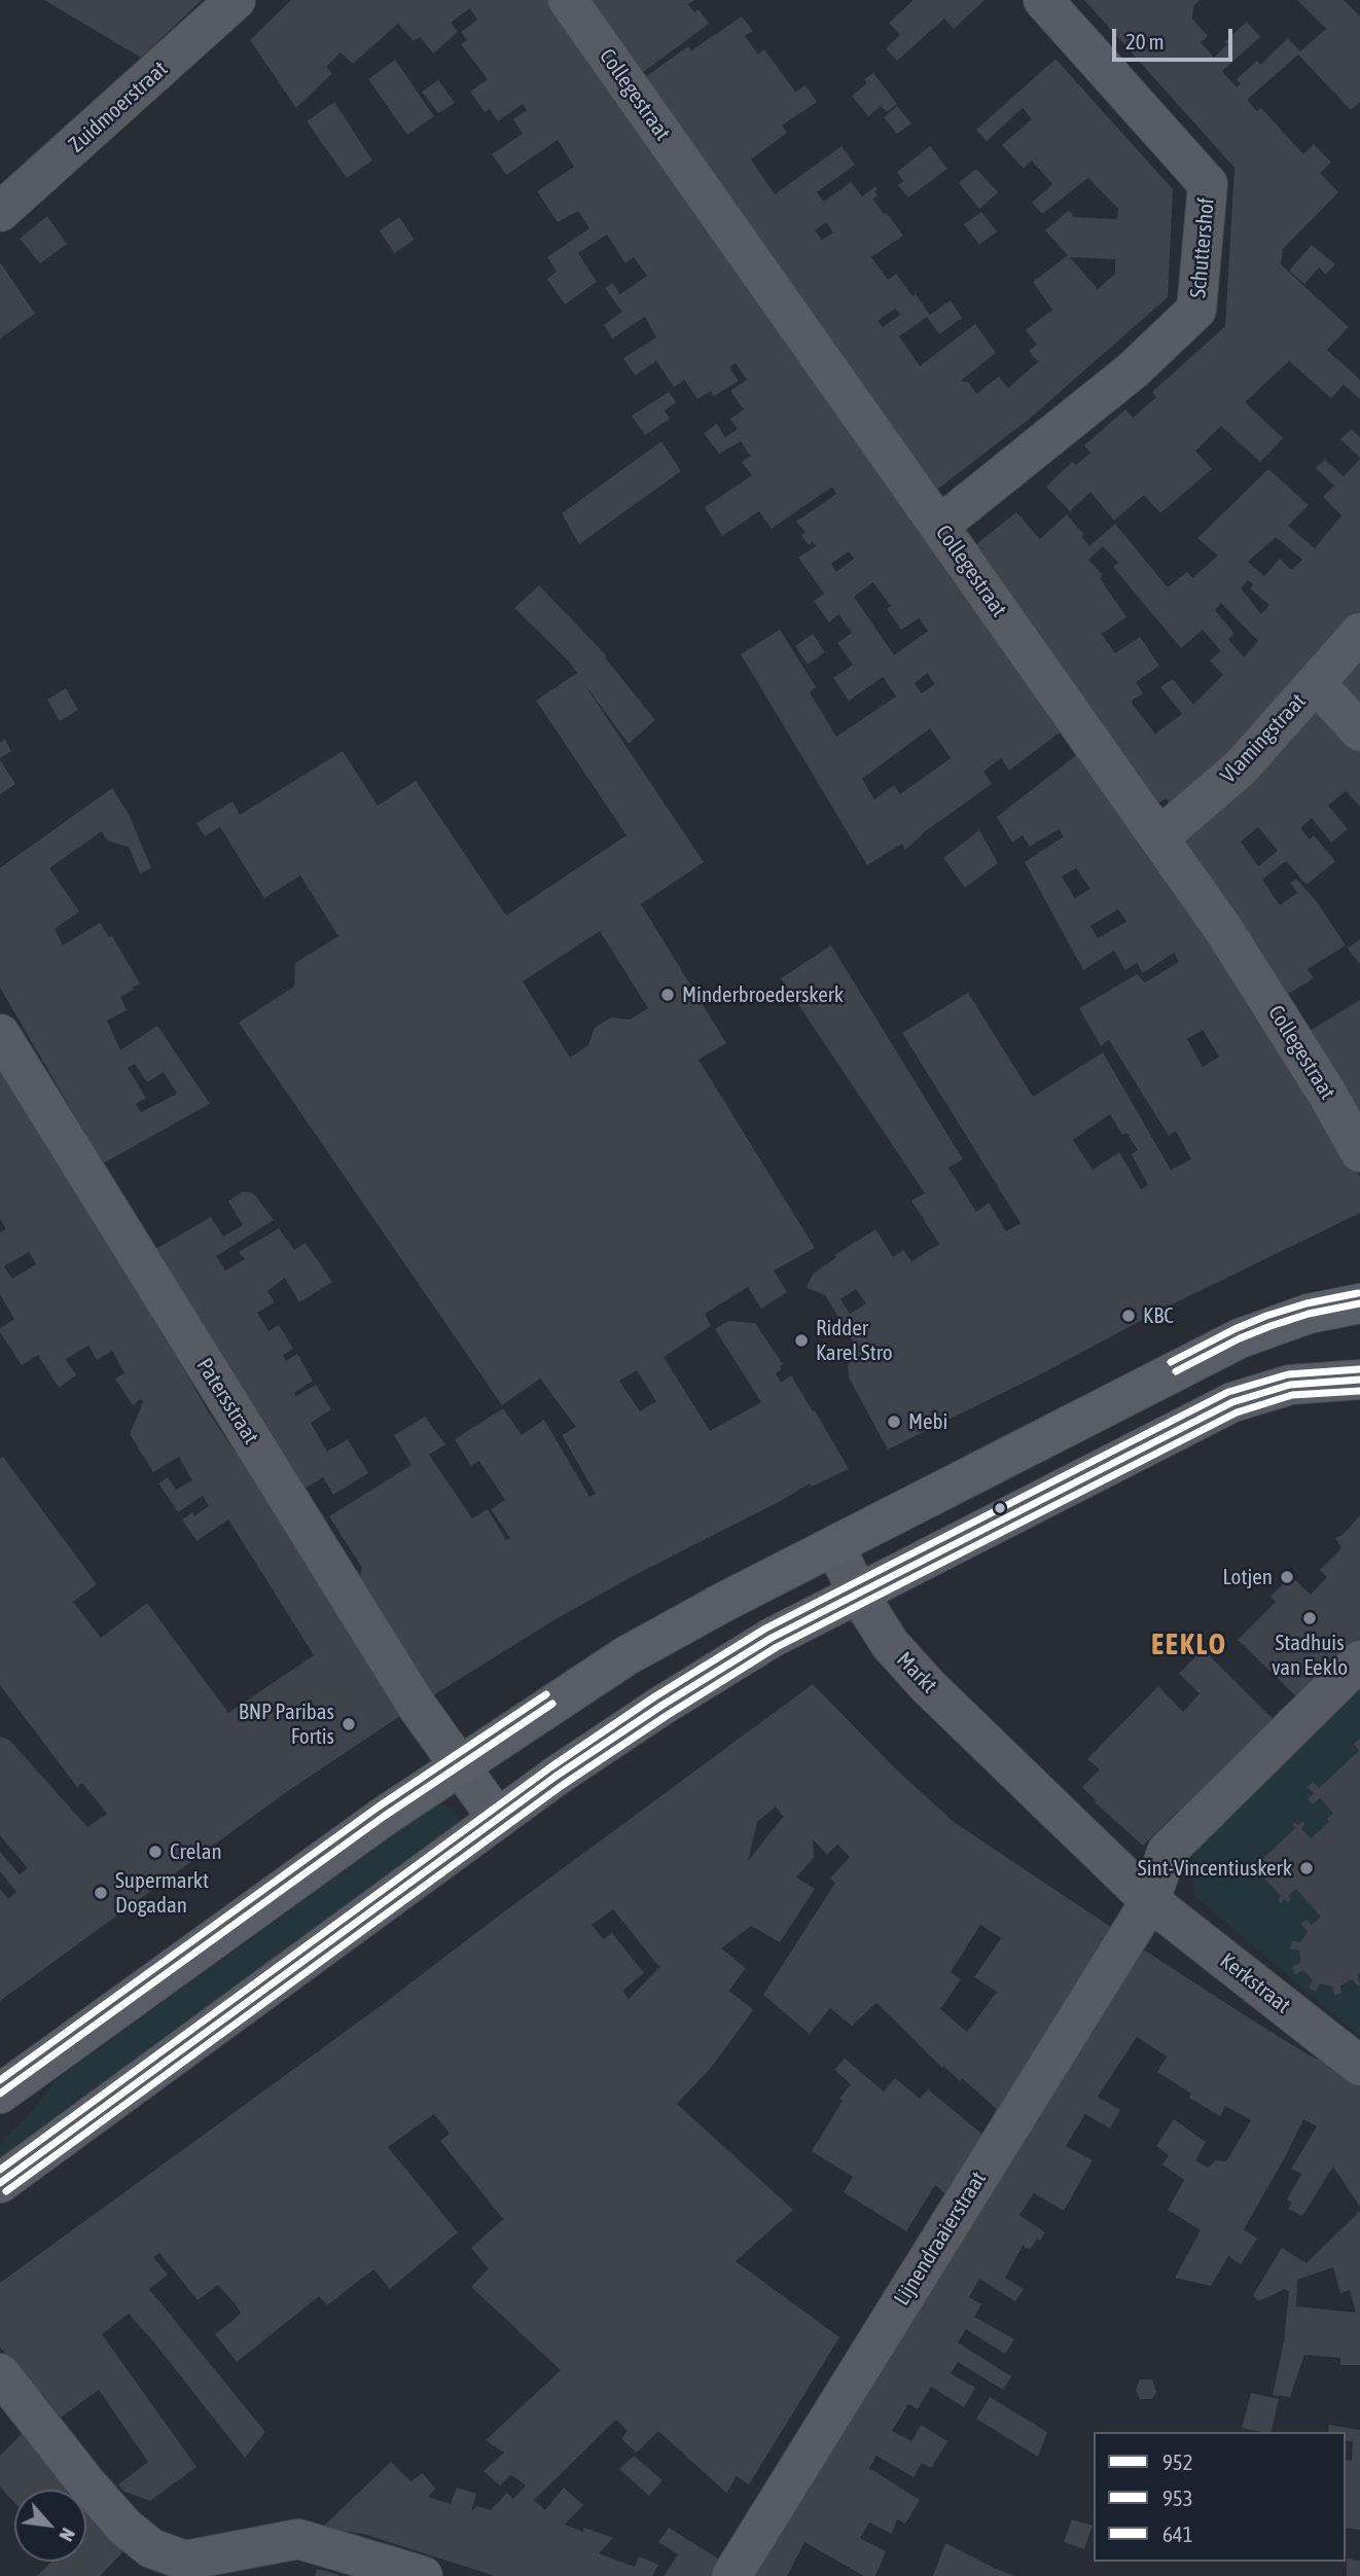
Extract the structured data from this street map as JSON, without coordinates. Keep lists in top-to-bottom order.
{
  "streets": {
    "street": [
      "Collegestraat",
      "Zuidmoerstraat",
      "Schuttershof",
      "Vlamingstraat",
      "Patersstraat",
      "Markt",
      "Kerkstraat",
      "Lijnendraaierstraat"
    ]
  },
  "crossings": [
    ["Collegestraat", "Schuttershof"],
    ["Collegestraat", "Vlamingstraat"],
    ["Markt", "Kerkstraat"],
    ["Markt", "Lijnendraaierstraat"],
    ["Kerkstraat", "Lijnendraaierstraat"]
  ],
  "districts": ["EEKLO"],
  "places": [
    "Minderbroederskerk",
    "KBC",
    "Ridder Karel Stro",
    "Mebi",
    "Lotjen",
    "Stadhuis van Eeklo",
    "BNP Paribas Fortis",
    "Crelan",
    "Sint-Vincentiuskerk",
    "Supermarkt Dogadan"
  ],
  "lines": ["transit line 641", "transit line 952", "transit line 953"],
  "legend": ["952", "953", "641"],
  "scale_bar": "20 m",
  "north": "bottom right"
}
